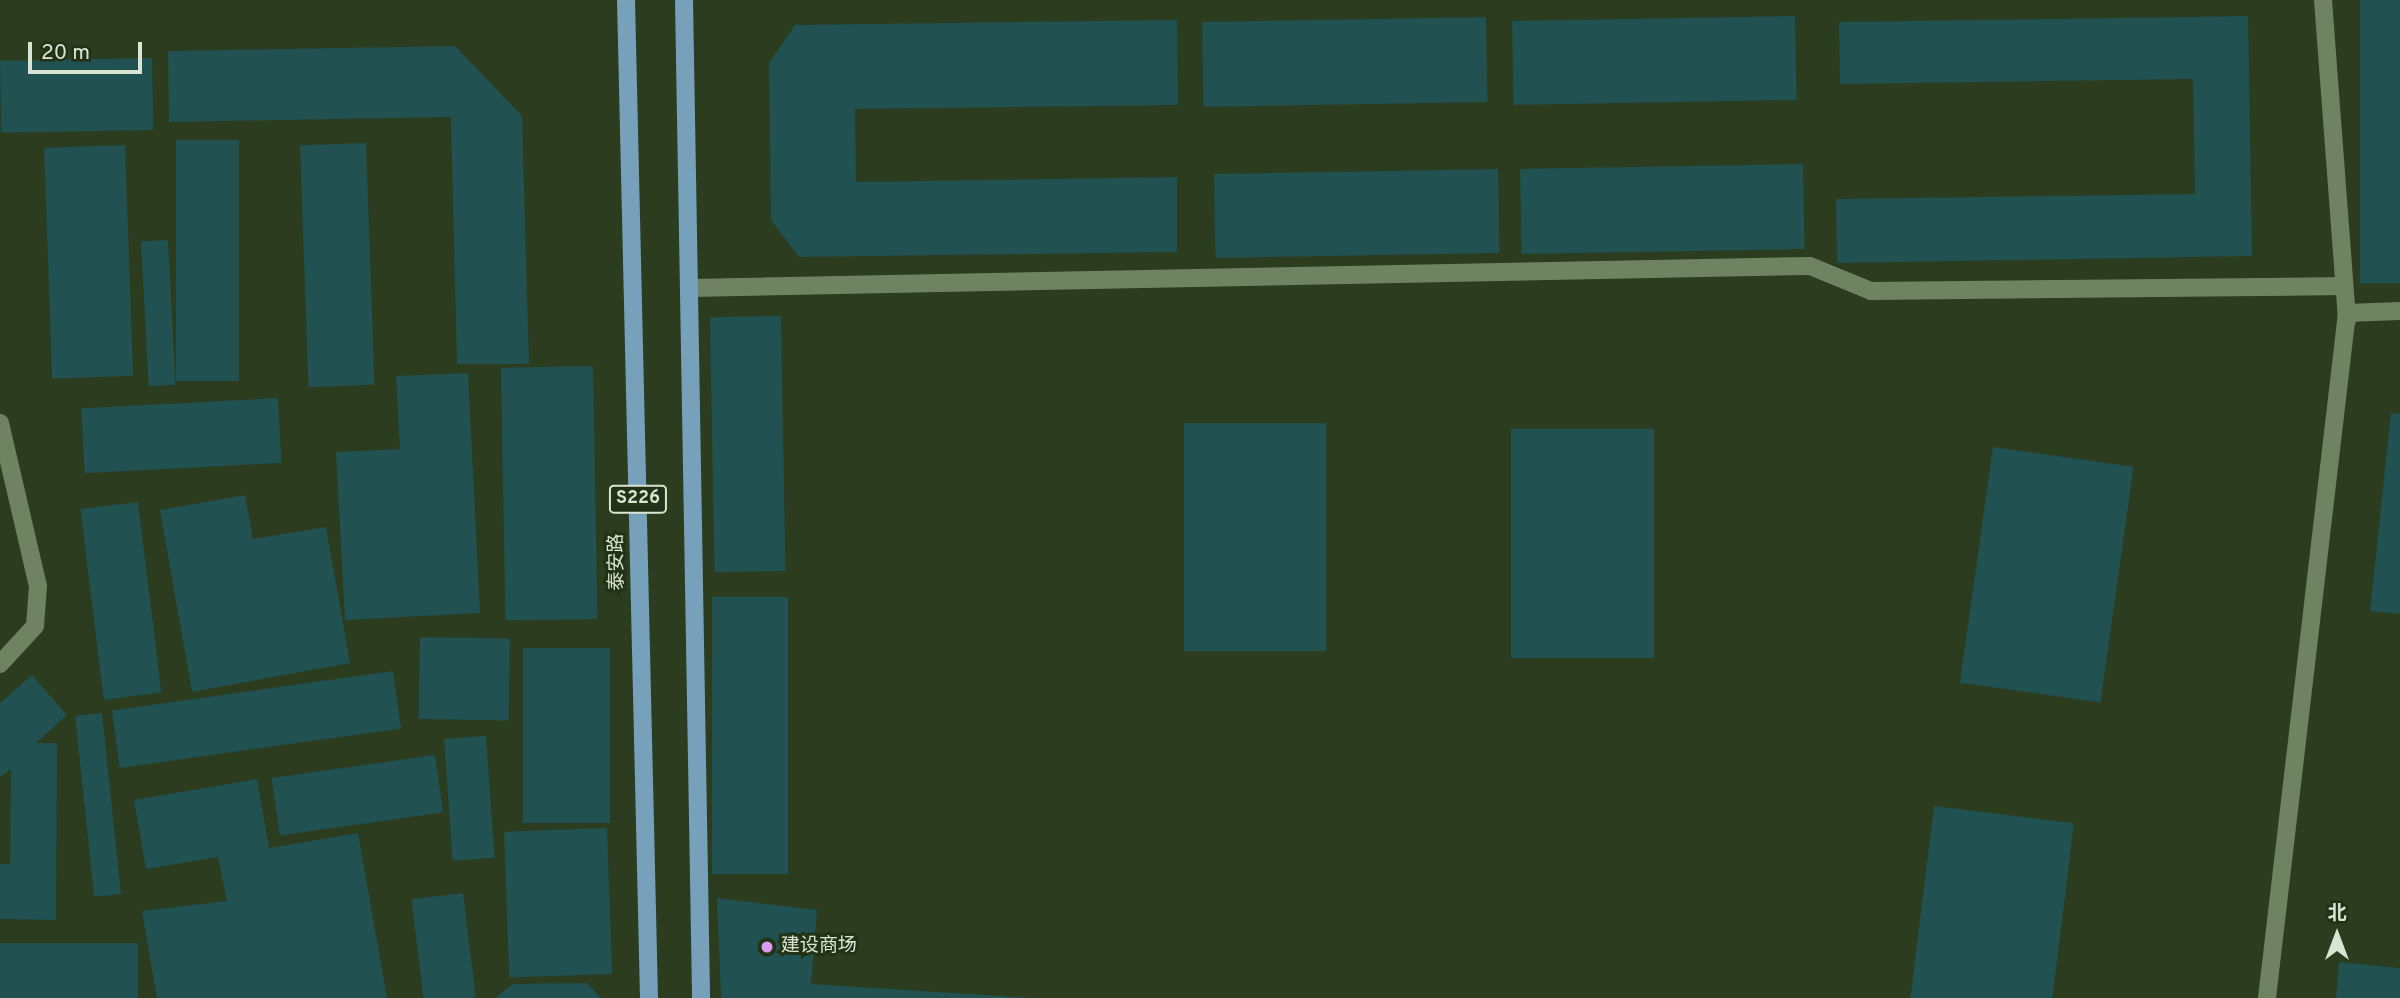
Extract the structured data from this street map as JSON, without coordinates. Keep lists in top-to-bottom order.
{
  "streets": {
    "main road": ["S226", "泰安路"]
  },
  "places": ["建设商场"],
  "scale_bar": "20 m",
  "north": "top"
}
